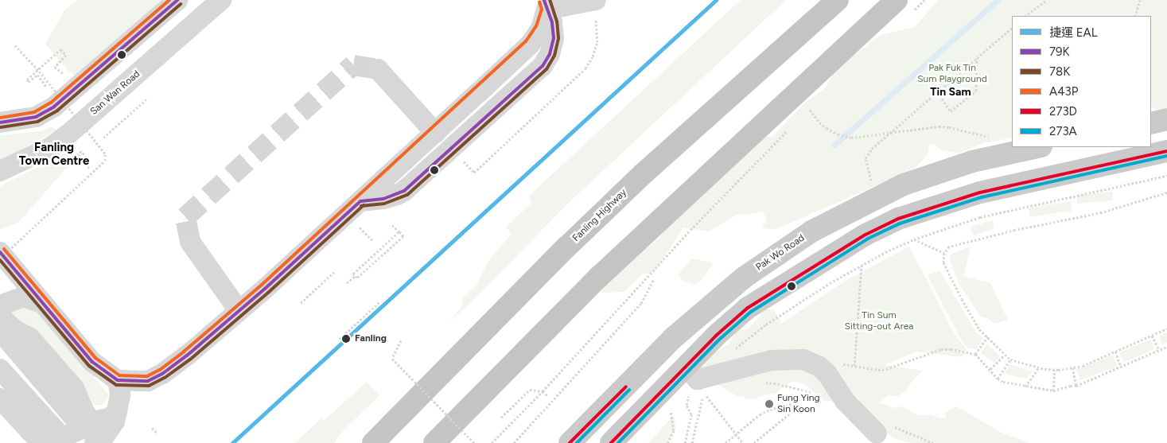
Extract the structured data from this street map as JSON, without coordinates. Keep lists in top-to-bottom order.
{
  "streets": {
    "highway": ["Fanling Highway"],
    "main road": ["Pak Wo Road"],
    "street": ["San Wan Road"]
  },
  "districts": ["Tin Sam", "Fanling Town Centre"],
  "parks": ["Pak Fuk Tin Sum Playground", "Tin Sum Sitting-out Area"],
  "places": ["Fanling", "Fung Ying Sin Koon"],
  "lines": [
    "metro line EAL",
    "transit line 79K",
    "transit line 78K",
    "transit line A43P",
    "transit line 273D",
    "transit line 273A"
  ],
  "legend": [
    "捷運 EAL",
    "79K",
    "78K",
    "A43P",
    "273D",
    "273A"
  ]
}
